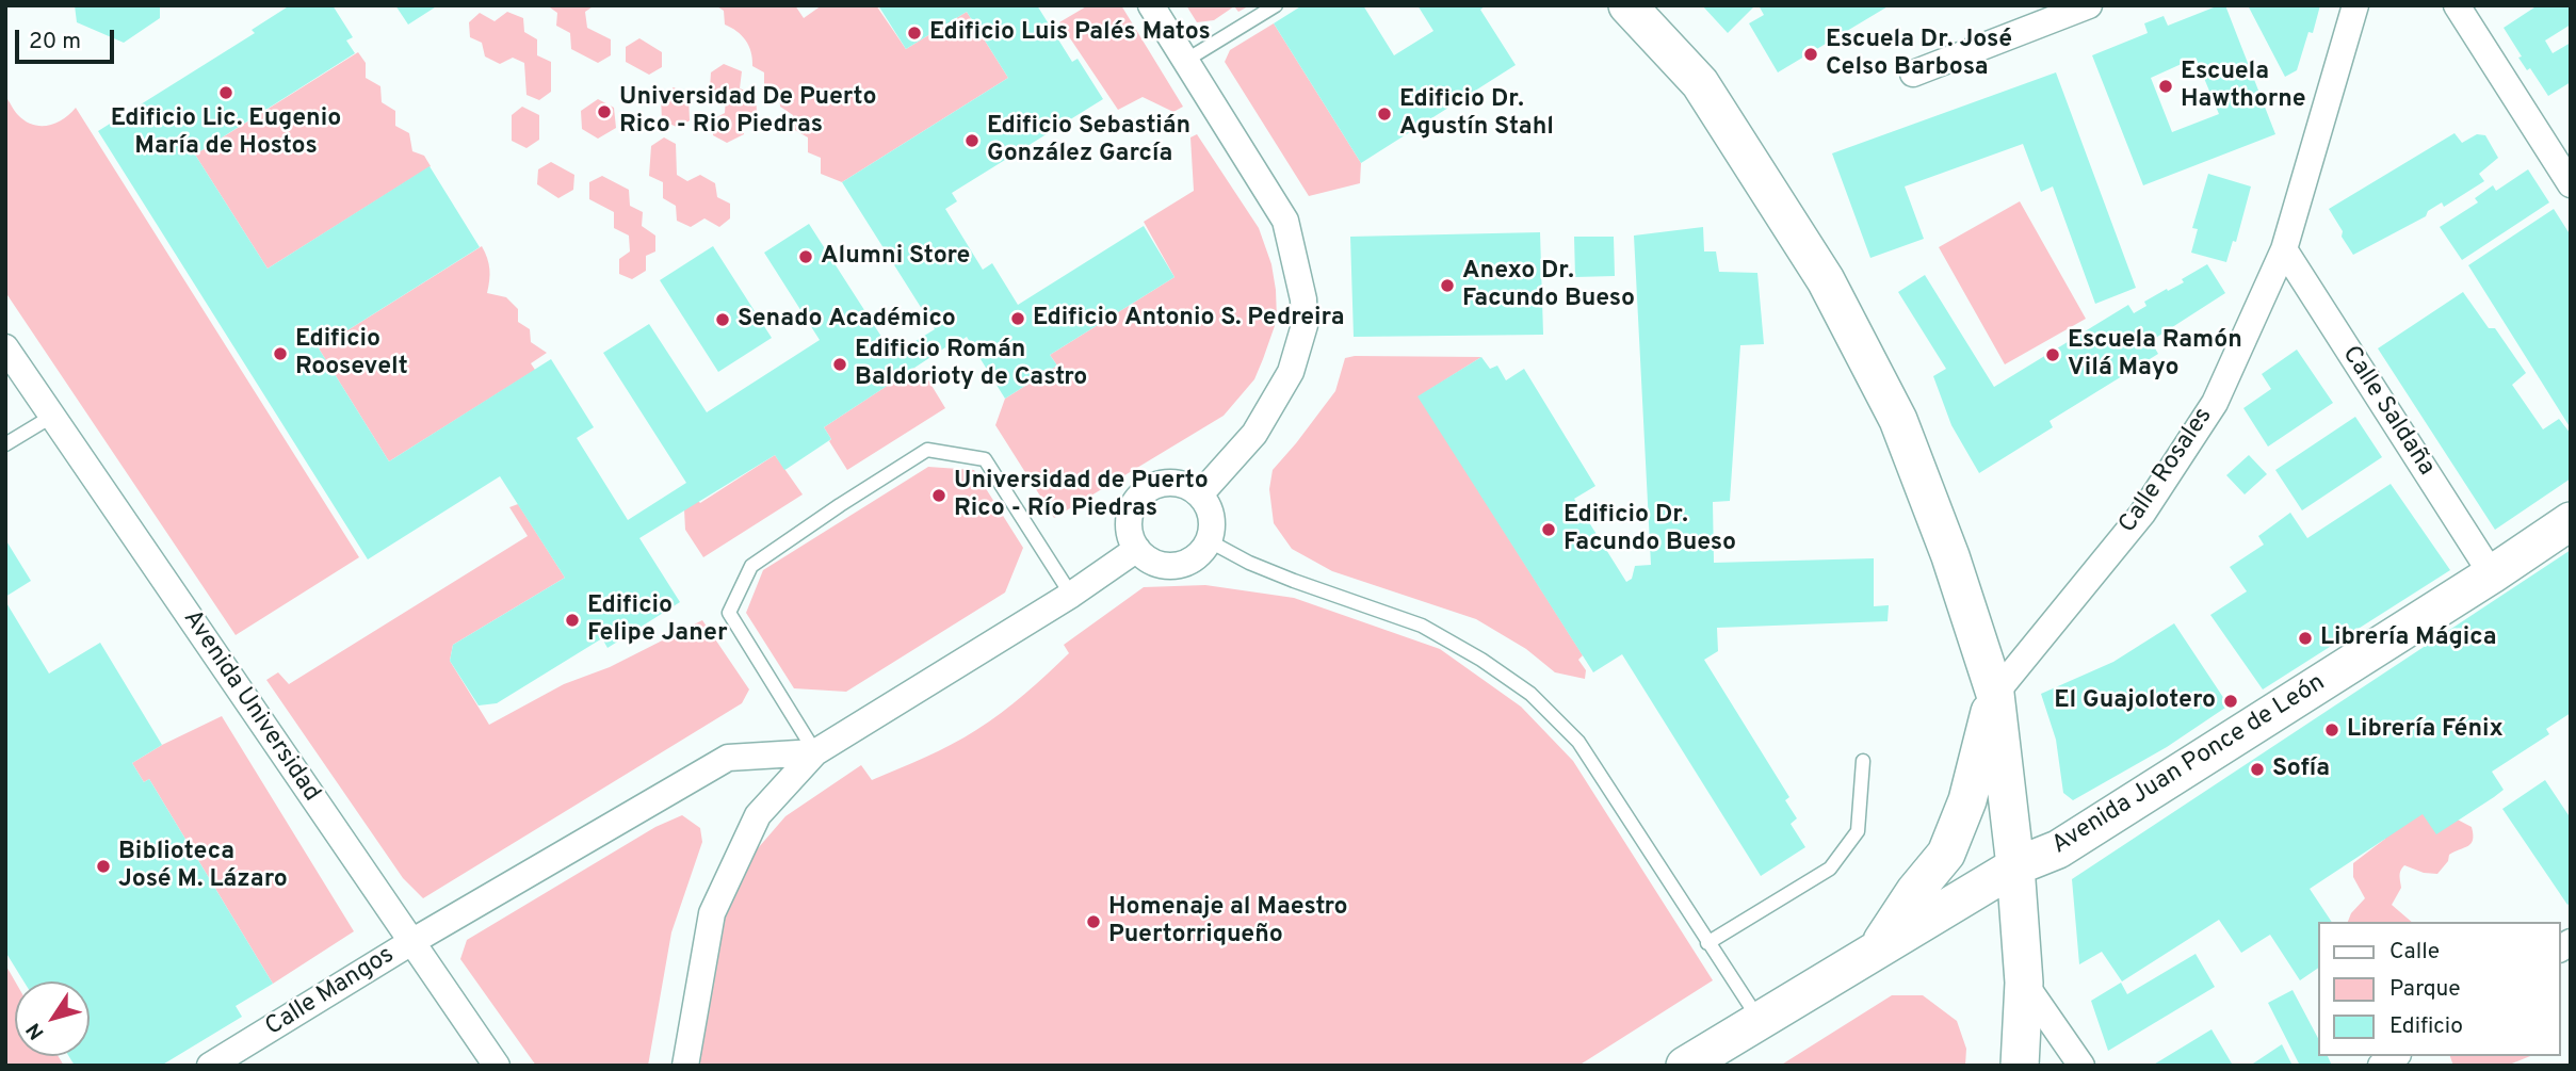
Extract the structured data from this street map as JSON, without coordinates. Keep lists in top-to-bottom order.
{
  "streets": {
    "street": [
      "Calle Saldaña",
      "Calle Rosales",
      "Avenida Universidad",
      "Avenida Juan Ponce de León",
      "Calle Mangos"
    ]
  },
  "crossings": [
    ["Calle Saldaña", "Calle Rosales"],
    ["Calle Saldaña", "Avenida Juan Ponce de León"],
    ["Avenida Universidad", "Calle Mangos"]
  ],
  "places": [
    "Edificio Luis Palés Matos",
    "Escuela Dr. José Celso Barbosa",
    "Escuela Hawthorne",
    "Edificio Lic. Eugenio María de Hostos",
    "Universidad De Puerto Rico - Rio Piedras",
    "Edificio Dr. Agustín Stahl",
    "Edificio Sebastián González García",
    "Alumni Store",
    "Anexo Dr. Facundo Bueso",
    "Edificio Antonio S. Pedreira",
    "Senado Académico",
    "Edificio Roosevelt",
    "Escuela Ramón Vilá Mayo",
    "Edificio Román Baldorioty de Castro",
    "Universidad de Puerto Rico - Río Piedras",
    "Edificio Dr. Facundo Bueso",
    "Edificio Felipe Janer",
    "Librería Mágica",
    "El Guajolotero",
    "Librería Fénix",
    "Sofía",
    "Biblioteca José M. Lázaro",
    "Homenaje al Maestro Puertorriqueño"
  ],
  "legend": ["Calle", "Parque", "Edificio"],
  "scale_bar": "20 m",
  "north": "bottom left"
}
